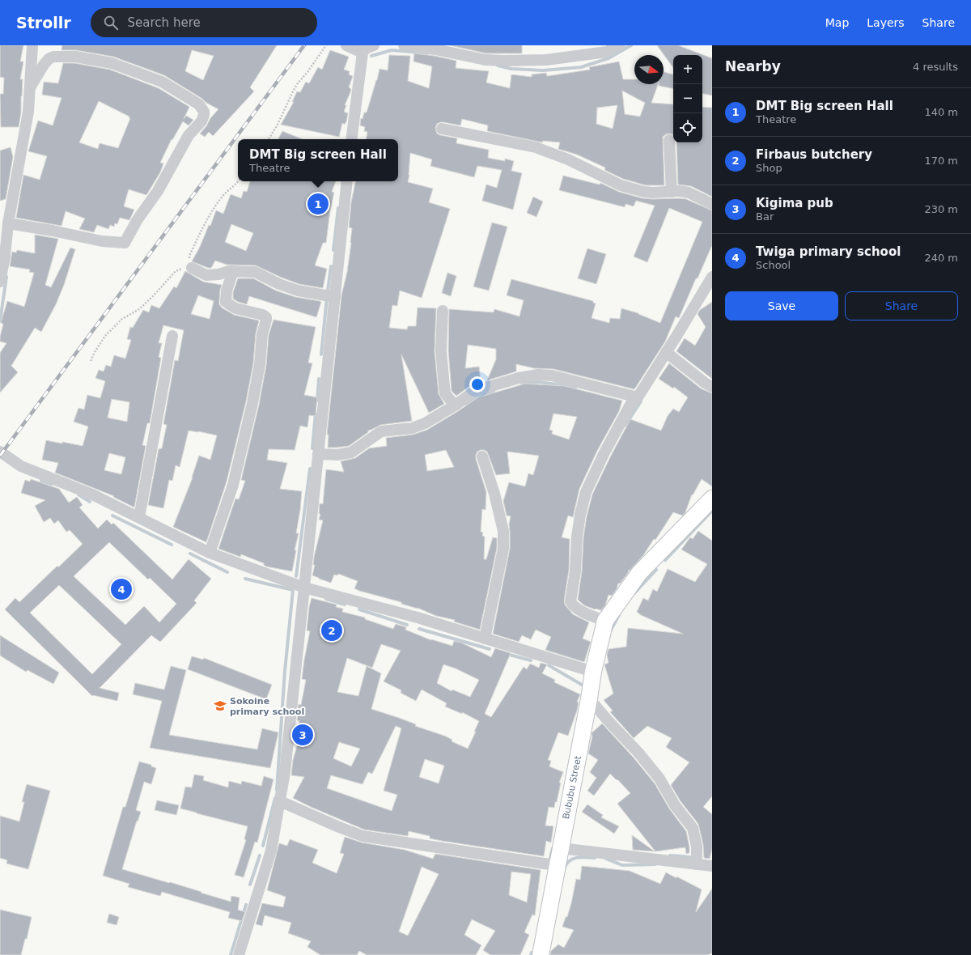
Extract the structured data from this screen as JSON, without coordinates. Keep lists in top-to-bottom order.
{
  "streets": {
    "street": ["Bububu Street"]
  },
  "places": {
    "school or university": ["Sokoine primary school"]
  },
  "north": "right",
  "page": {
    "header": "Strollr",
    "search": "Search here",
    "nav": ["Map", "Layers", "Share"],
    "heading": ["Nearby", "4 results"],
    "map_buttons": ["+", "−"],
    "list": [
      {
        "mark": "1",
        "name": "DMT Big screen Hall",
        "note": "Theatre",
        "value": "140 m"
      },
      {
        "mark": "2",
        "name": "Firbaus butchery",
        "note": "Shop",
        "value": "170 m"
      },
      {
        "mark": "3",
        "name": "Kigima pub",
        "note": "Bar",
        "value": "230 m"
      },
      {
        "mark": "4",
        "name": "Twiga primary school",
        "note": "School",
        "value": "240 m"
      }
    ],
    "popup": ["DMT Big screen Hall", "Theatre"],
    "pins": [
      "1",
      "4",
      "2",
      "3"
    ],
    "buttons": ["Save", "Share"]
  }
}
